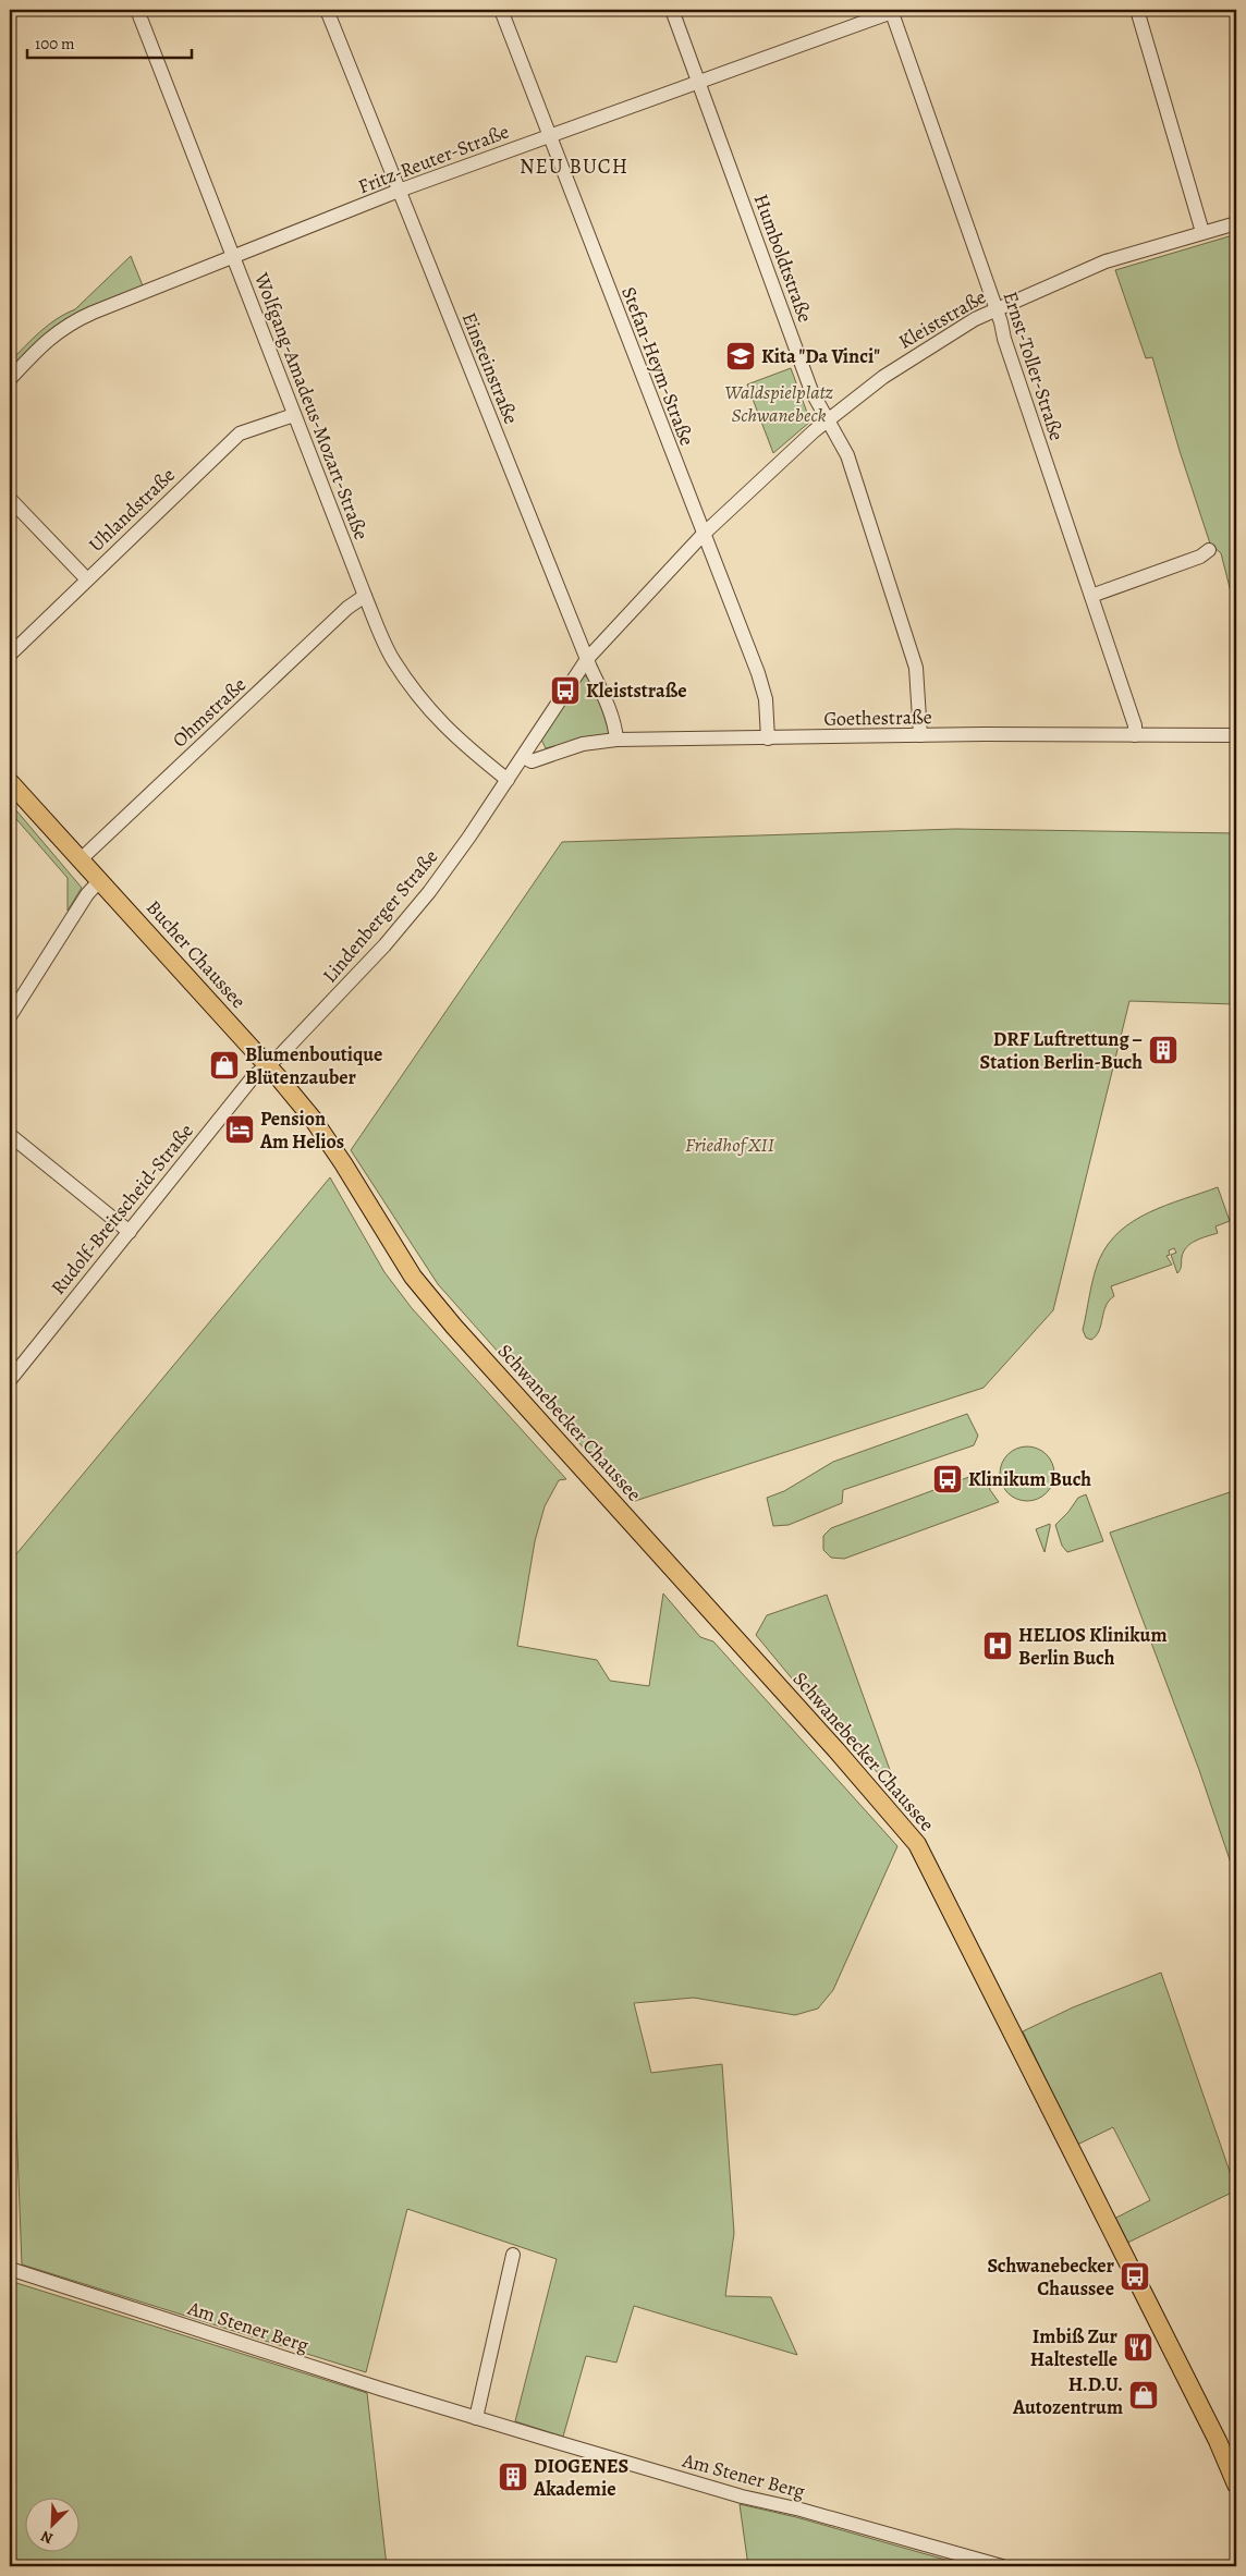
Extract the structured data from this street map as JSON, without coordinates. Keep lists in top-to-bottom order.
{
  "streets": {
    "main road": ["Bucher Chaussee", "Schwanebecker Chaussee"],
    "street": [
      "Fritz-Reuter-Straße",
      "Humboldtstraße",
      "Kleiststraße",
      "Stefan-Heym-Straße",
      "Ernst-Toller-Straße",
      "Einsteinstraße",
      "Wolfgang-Amadeus-Mozart-Straße",
      "Uhlandstraße",
      "Ohmstraße",
      "Goethestraße",
      "Lindenberger Straße",
      "Rudolf-Breitscheid-Straße",
      "Am Stener Berg"
    ]
  },
  "crossings": [
    ["Fritz-Reuter-Straße", "Humboldtstraße"],
    ["Fritz-Reuter-Straße", "Stefan-Heym-Straße"],
    ["Fritz-Reuter-Straße", "Ernst-Toller-Straße"],
    ["Fritz-Reuter-Straße", "Einsteinstraße"],
    ["Fritz-Reuter-Straße", "Wolfgang-Amadeus-Mozart-Straße"],
    ["Humboldtstraße", "Kleiststraße"],
    ["Humboldtstraße", "Goethestraße"],
    ["Kleiststraße", "Stefan-Heym-Straße"],
    ["Kleiststraße", "Ernst-Toller-Straße"],
    ["Kleiststraße", "Einsteinstraße"],
    ["Kleiststraße", "Wolfgang-Amadeus-Mozart-Straße"],
    ["Kleiststraße", "Goethestraße"],
    ["Kleiststraße", "Lindenberger Straße"],
    ["Stefan-Heym-Straße", "Goethestraße"],
    ["Ernst-Toller-Straße", "Goethestraße"],
    ["Einsteinstraße", "Goethestraße"],
    ["Wolfgang-Amadeus-Mozart-Straße", "Uhlandstraße"],
    ["Wolfgang-Amadeus-Mozart-Straße", "Ohmstraße"],
    ["Wolfgang-Amadeus-Mozart-Straße", "Lindenberger Straße"],
    ["Ohmstraße", "Bucher Chaussee"],
    ["Lindenberger Straße", "Bucher Chaussee"],
    ["Lindenberger Straße", "Rudolf-Breitscheid-Straße"],
    ["Bucher Chaussee", "Rudolf-Breitscheid-Straße"],
    ["Bucher Chaussee", "Schwanebecker Chaussee"]
  ],
  "districts": ["NEU BUCH"],
  "parks": ["Waldspielplatz Schwanebeck", "Friedhof XII"],
  "places": {
    "school or university": ["Kita \"Da Vinci\""],
    "bus stop": ["Kleiststraße", "Klinikum Buch", "Schwanebecker Chaussee"],
    "building": ["DRF Luftrettung – Station Berlin-Buch", "DIOGENES Akademie"],
    "shop": ["Blumenboutique Blütenzauber", "H.D.U. Autozentrum"],
    "hotel": ["Pension Am Helios"],
    "hospital": ["HELIOS Klinikum Berlin Buch"],
    "restaurant": ["Imbiß Zur Haltestelle"]
  },
  "scale_bar": "100 m",
  "north": "bottom left"
}
